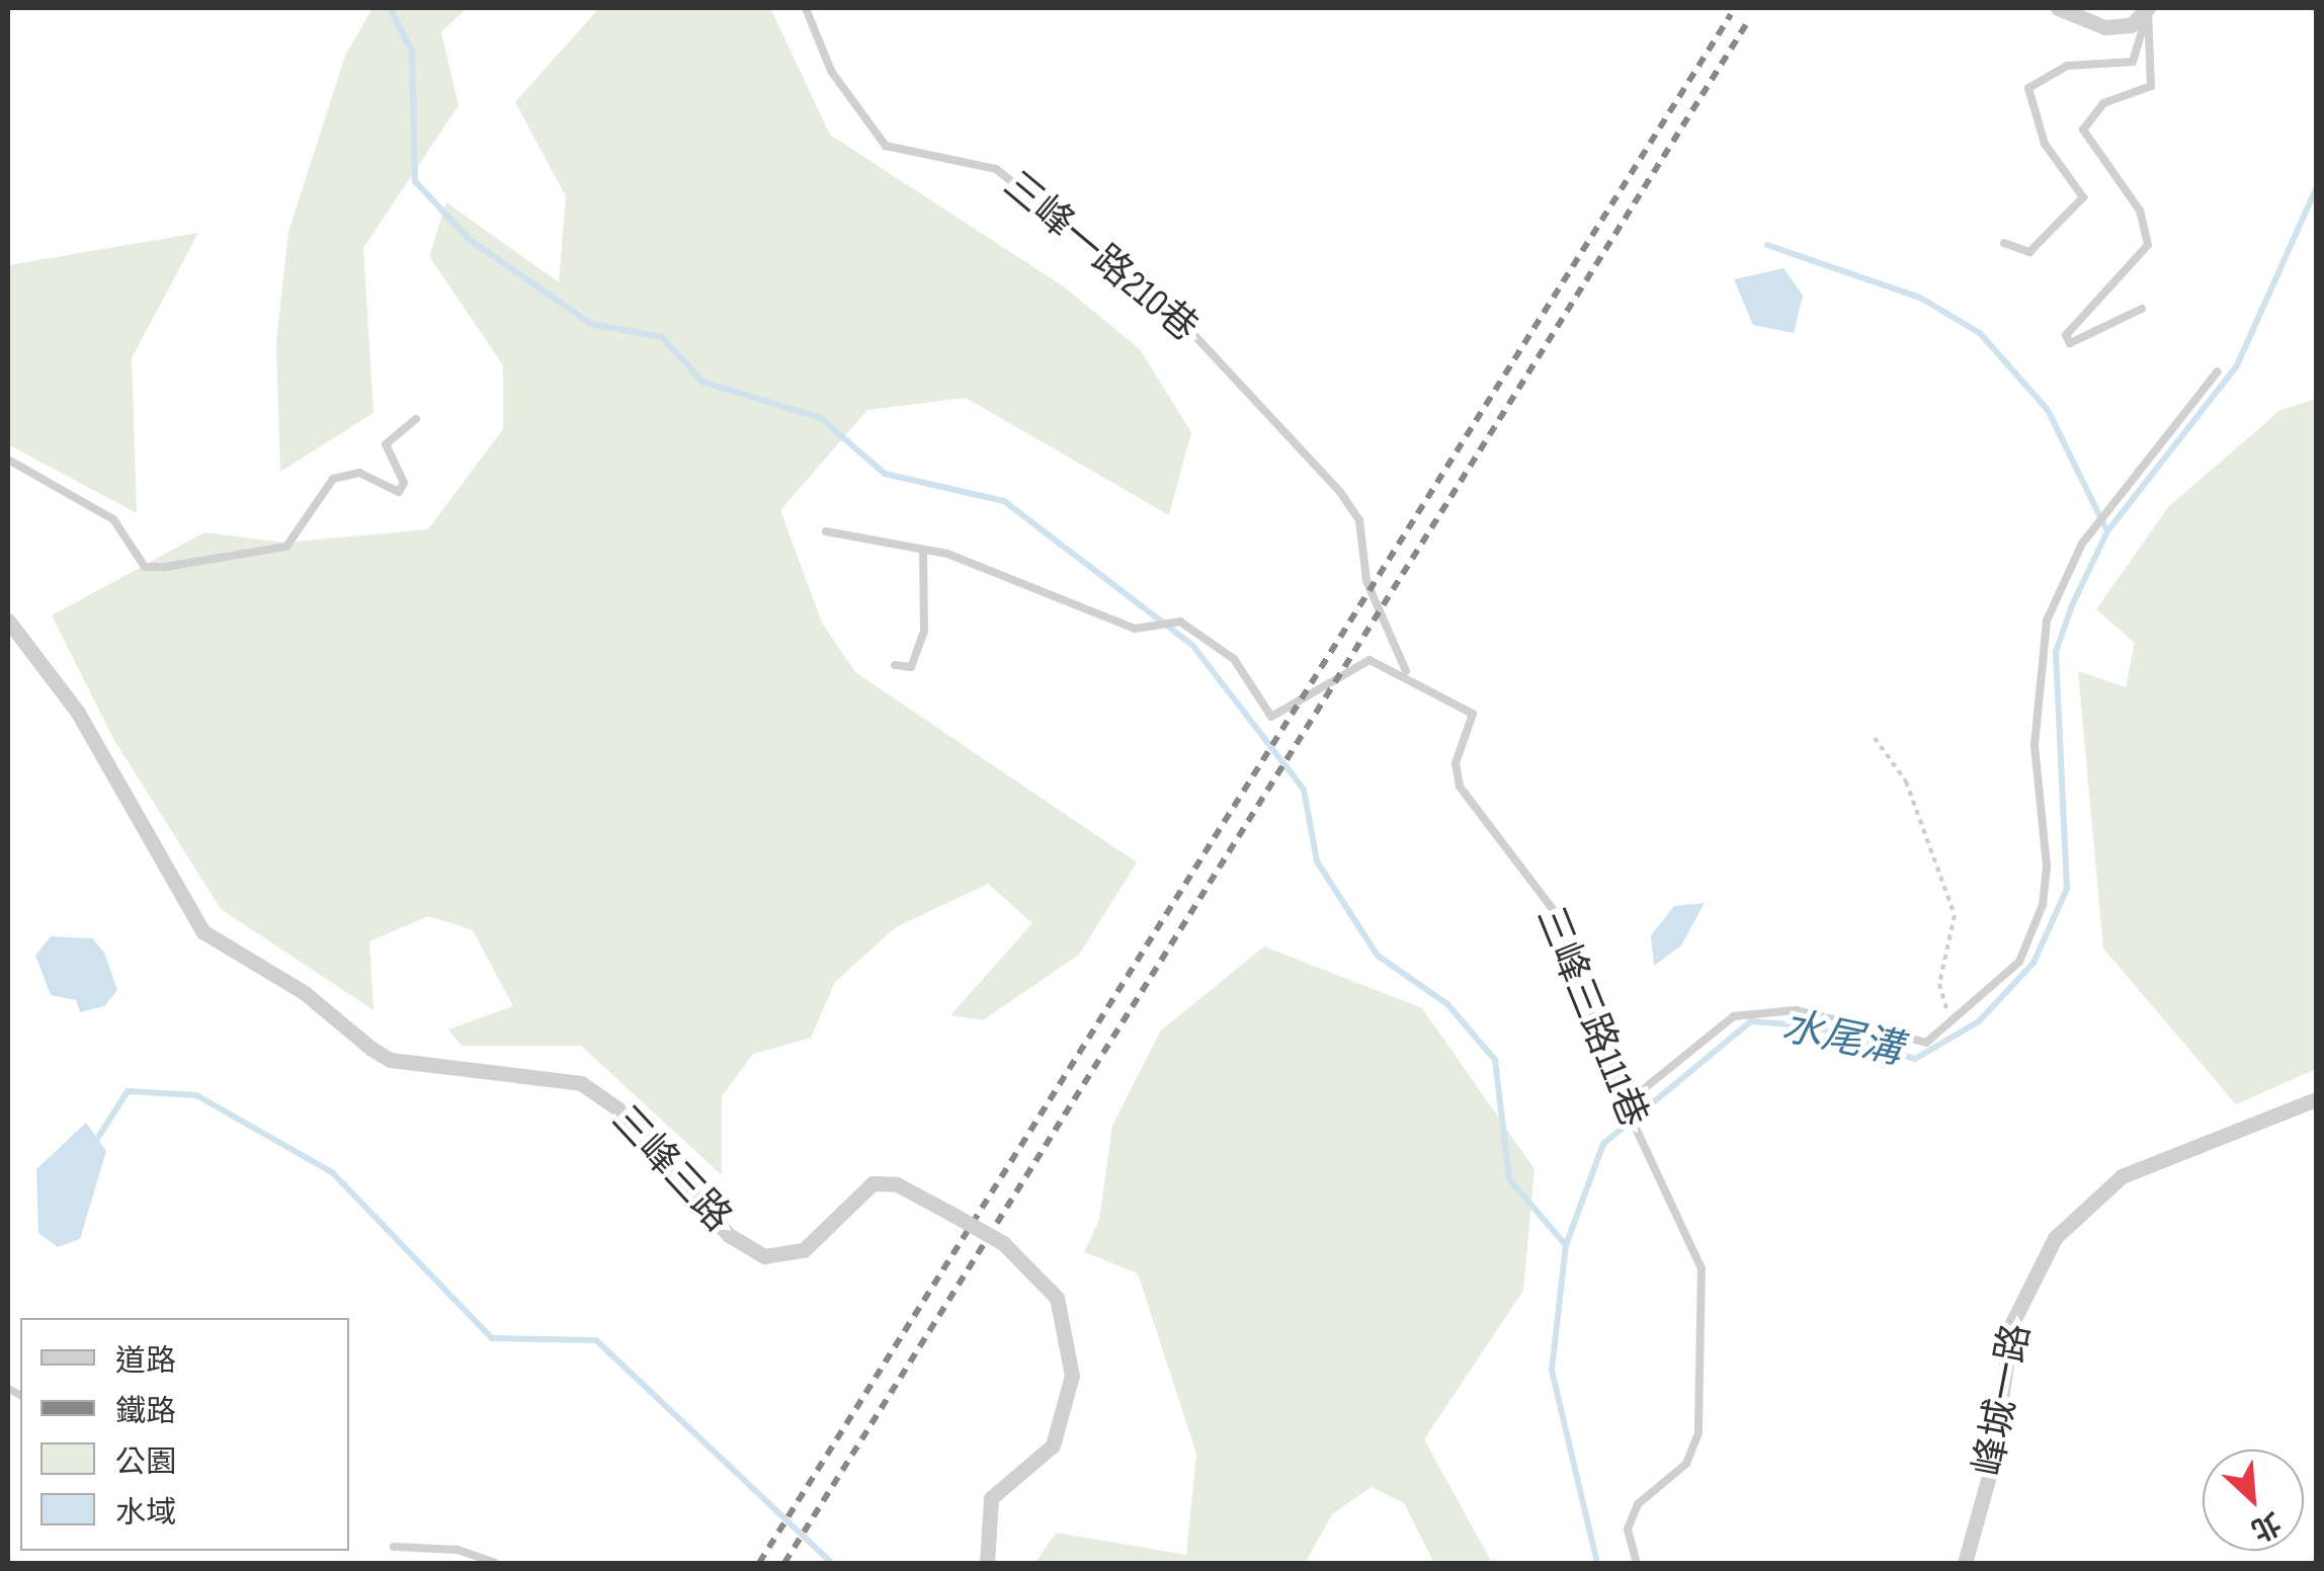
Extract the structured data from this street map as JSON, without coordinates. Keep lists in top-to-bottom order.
{
  "streets": {
    "street": ["三峰三路", "峰城一路"],
    "lane": ["三峰一路210巷", "三峰三路111巷"]
  },
  "crossings": [
    ["三峰一路210巷", "三峰三路111巷"]
  ],
  "water": ["水尾溝"],
  "legend": [
    "道路",
    "鐵路",
    "公園",
    "水域"
  ],
  "north": "bottom right"
}
